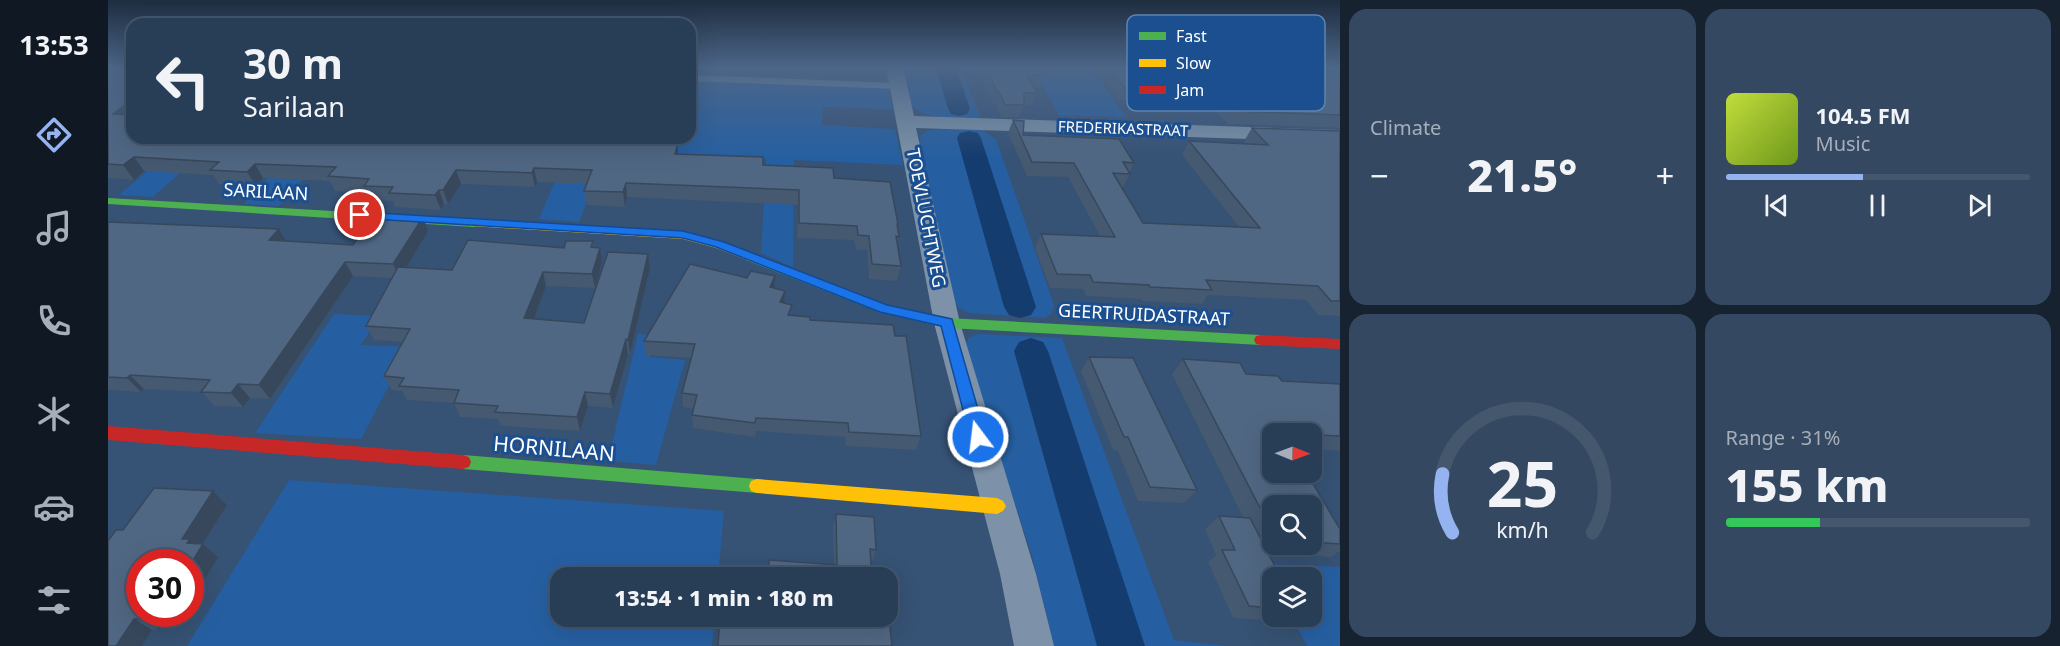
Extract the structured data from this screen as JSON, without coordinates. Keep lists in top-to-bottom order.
{
  "streets": {
    "street": [
      "FREDERIKASTRAAT",
      "SARILAAN",
      "TOEVLUCHTWEG",
      "GEERTRUIDASTRAAT",
      "HORNILAAN"
    ]
  },
  "crossings": [
    ["FREDERIKASTRAAT", "TOEVLUCHTWEG"],
    ["SARILAAN", "TOEVLUCHTWEG"],
    ["SARILAAN", "GEERTRUIDASTRAAT"],
    ["TOEVLUCHTWEG", "GEERTRUIDASTRAAT"],
    ["TOEVLUCHTWEG", "HORNILAAN"]
  ],
  "legend": ["Fast", "Slow", "Jam"],
  "north": "right",
  "page": {
    "tabs": "13:53",
    "tile": [
      "Climate",
      ["Range · 31%", "155 km"]
    ],
    "turn": ["30 m", "Sarilaan"],
    "song": ["104.5 FM", "Music"],
    "heat": ["−", "21.5°", "+"],
    "limit": "30",
    "trip": "13:54 · 1 min · 180 m",
    "gauge": ["25", "km/h"]
  }
}
